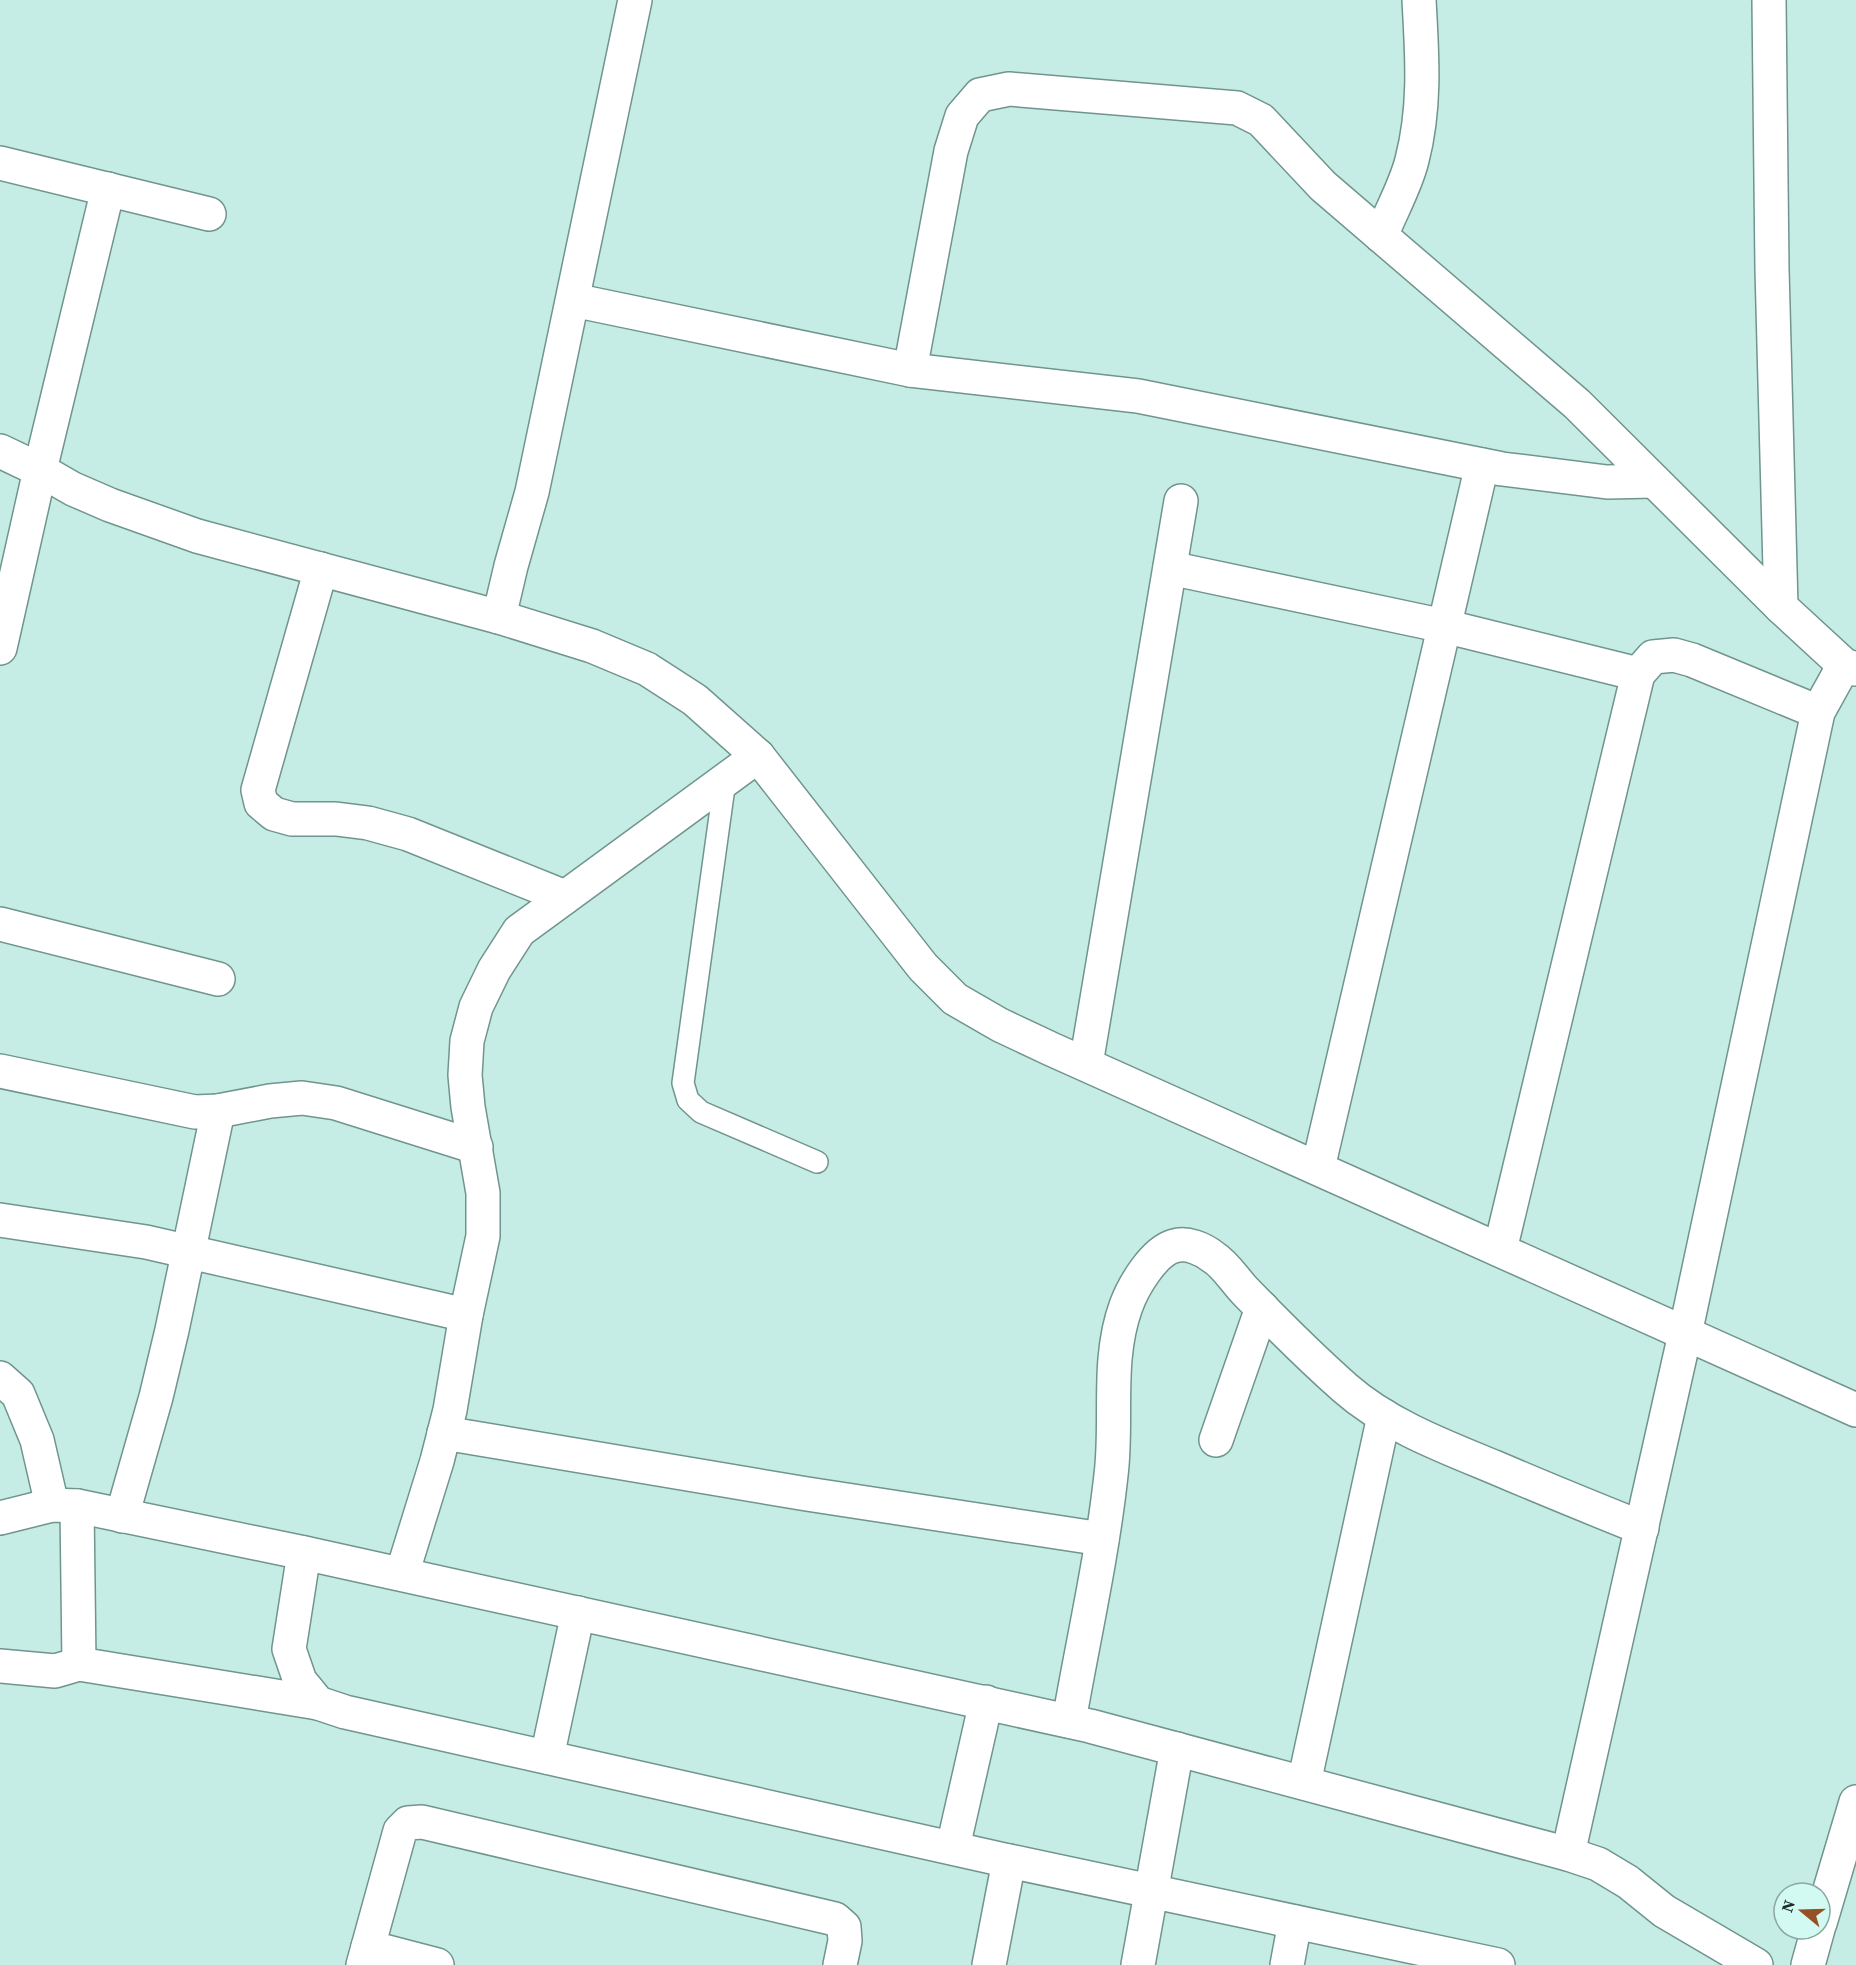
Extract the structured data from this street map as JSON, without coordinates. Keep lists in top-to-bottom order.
{
  "north": "left"
}
